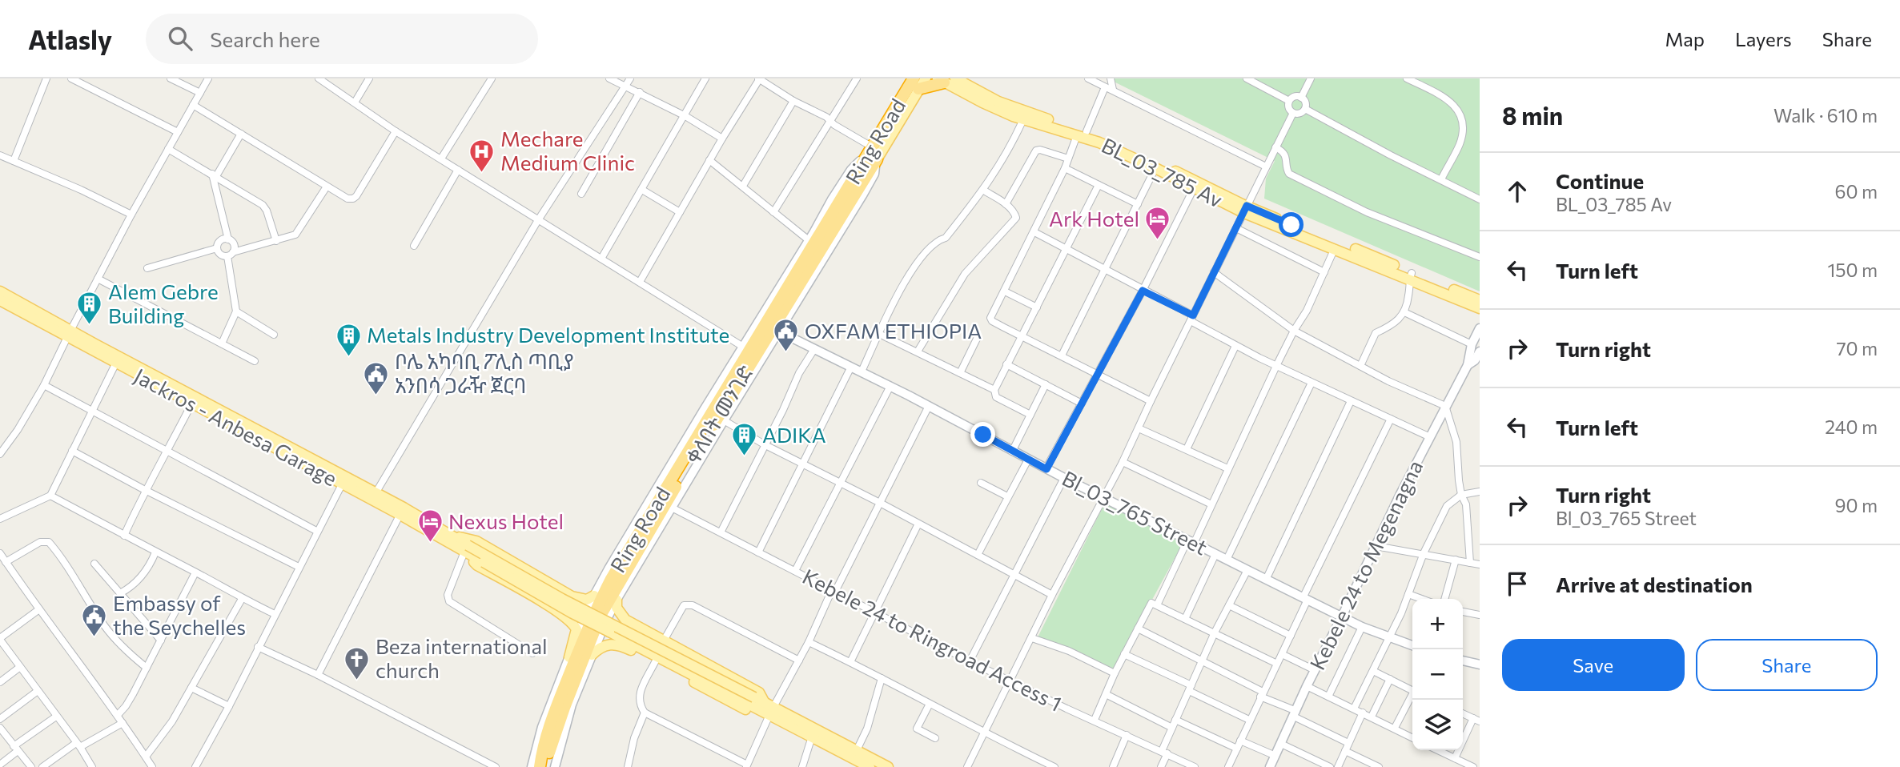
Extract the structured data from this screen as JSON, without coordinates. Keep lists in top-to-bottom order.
{
  "streets": {
    "highway": ["Ring Road", "ቀለበት መንገድ"],
    "main road": ["BL_03_785 Av", "Jackros - Anbesa Garage"],
    "street": ["Bl_03_765 Street", "Kebele 24 to Megenagna", "Kebele 24 to Ringroad Access 1"]
  },
  "crossings": [
    ["Ring Road", "ቀለበት መንገድ"],
    ["Bl_03_765 Street", "Kebele 24 to Megenagna"]
  ],
  "places": {
    "hospital": ["Mechare Medium Clinic"],
    "hotel": ["Ark Hotel", "Nexus Hotel"],
    "building": ["Alem Gebre Building", "Metals Industry Development Institute", "ADIKA"],
    "public building": ["OXFAM ETHIOPIA", "ቦሌ አካባቢ ፖሊስ ጣቢያ አንበሳ ጋራዥ ጀርባ", "Embassy of the Seychelles"],
    "church": ["Beza international church"]
  },
  "page": {
    "header": "Atlasly",
    "search": "Search here",
    "nav": ["Map", "Layers", "Share"],
    "heading": ["8 min", "Walk · 610 m"],
    "list": [
      ["Continue", "BL_03_785 Av", "60 m"],
      ["Turn left", "150 m"],
      ["Turn right", "70 m"],
      ["Turn left", "240 m"],
      ["Turn right", "Bl_03_765 Street", "90 m"],
      "Arrive at destination"
    ],
    "map_buttons": ["+", "−"],
    "buttons": ["Save", "Share"]
  }
}
